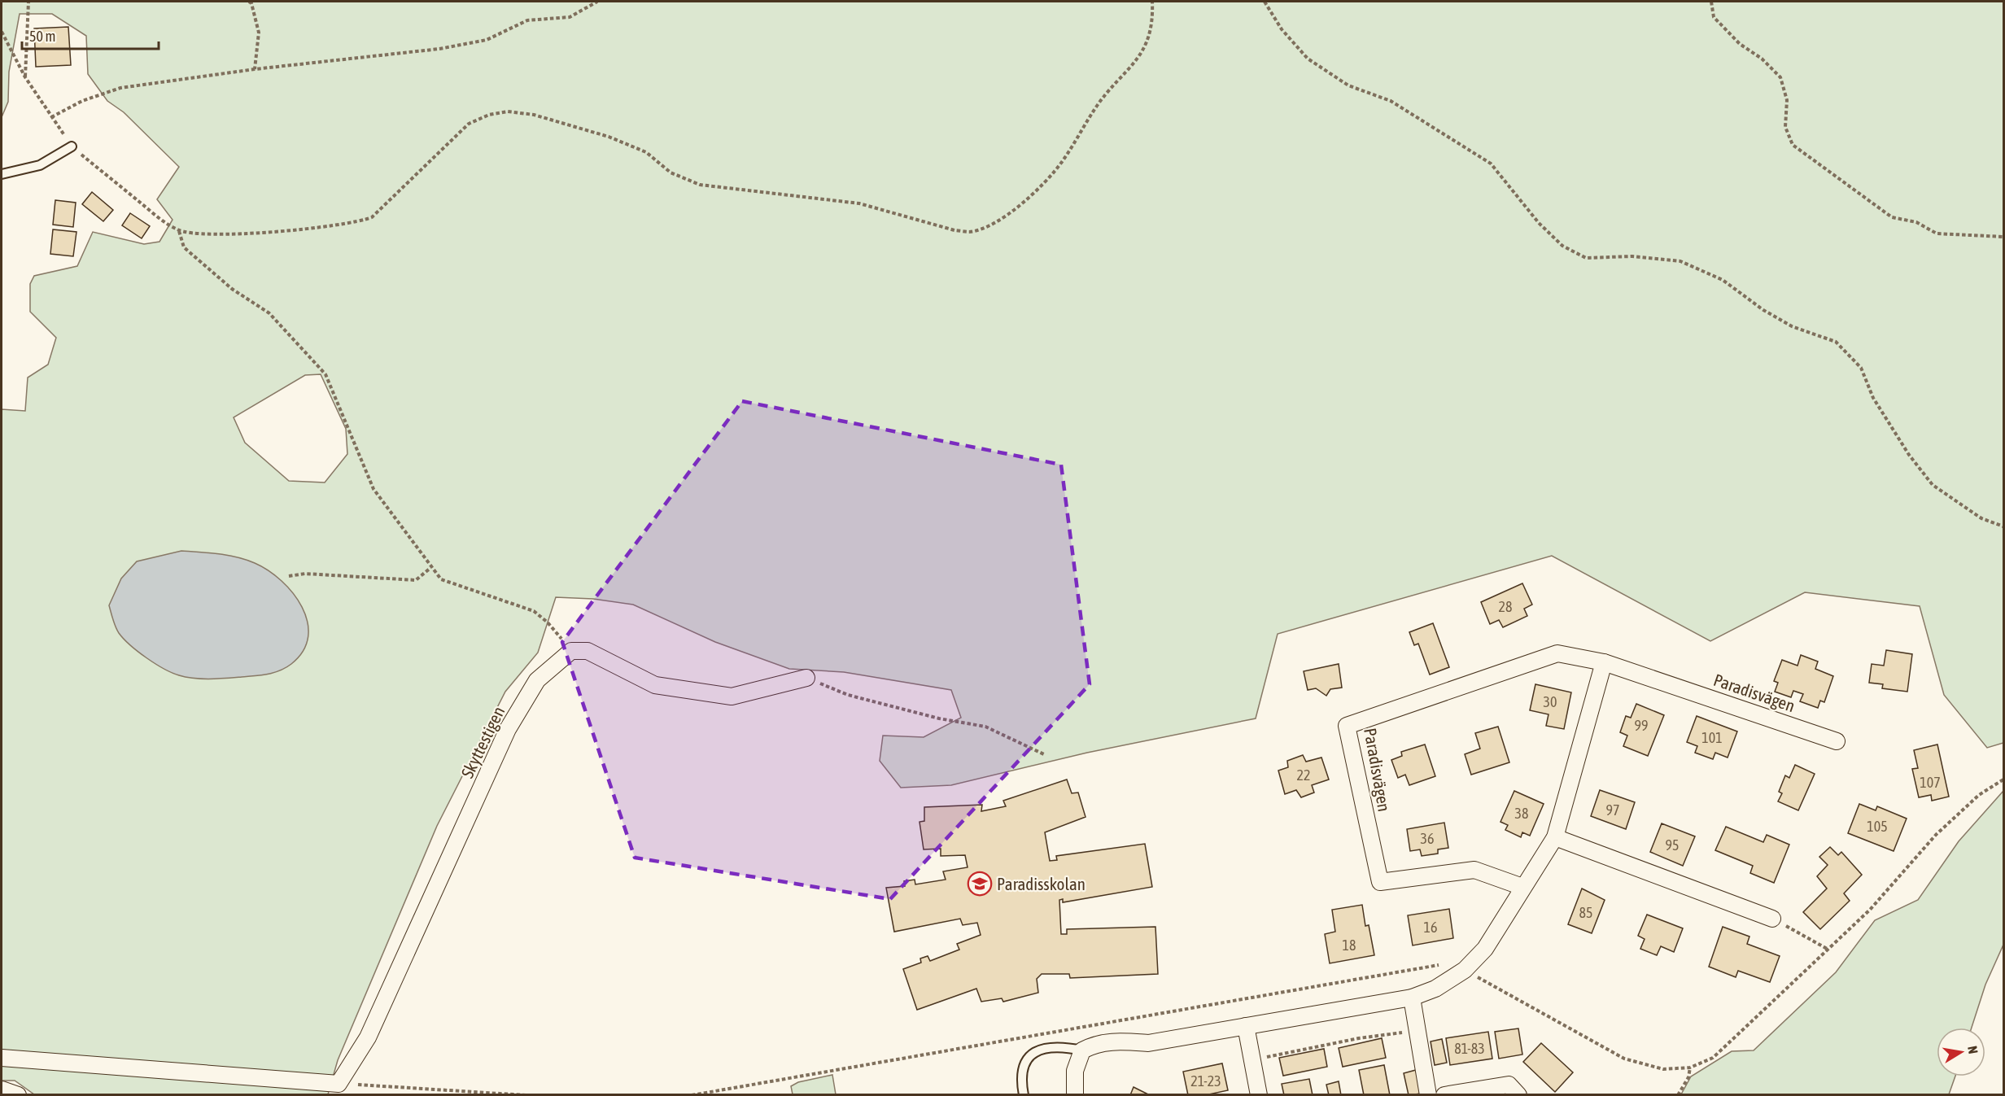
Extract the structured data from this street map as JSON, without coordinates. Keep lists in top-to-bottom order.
{
  "streets": {
    "street": ["Paradisvägen", "Skyttestigen"]
  },
  "places": {
    "school or university": ["Paradisskolan"]
  },
  "house_numbers": [
    "28",
    "30",
    "99",
    "101",
    "22",
    "107",
    "97",
    "38",
    "105",
    "36",
    "95",
    "85",
    "16",
    "18",
    "81-83",
    "21-23"
  ],
  "scale_bar": "50 m",
  "north": "right"
}
